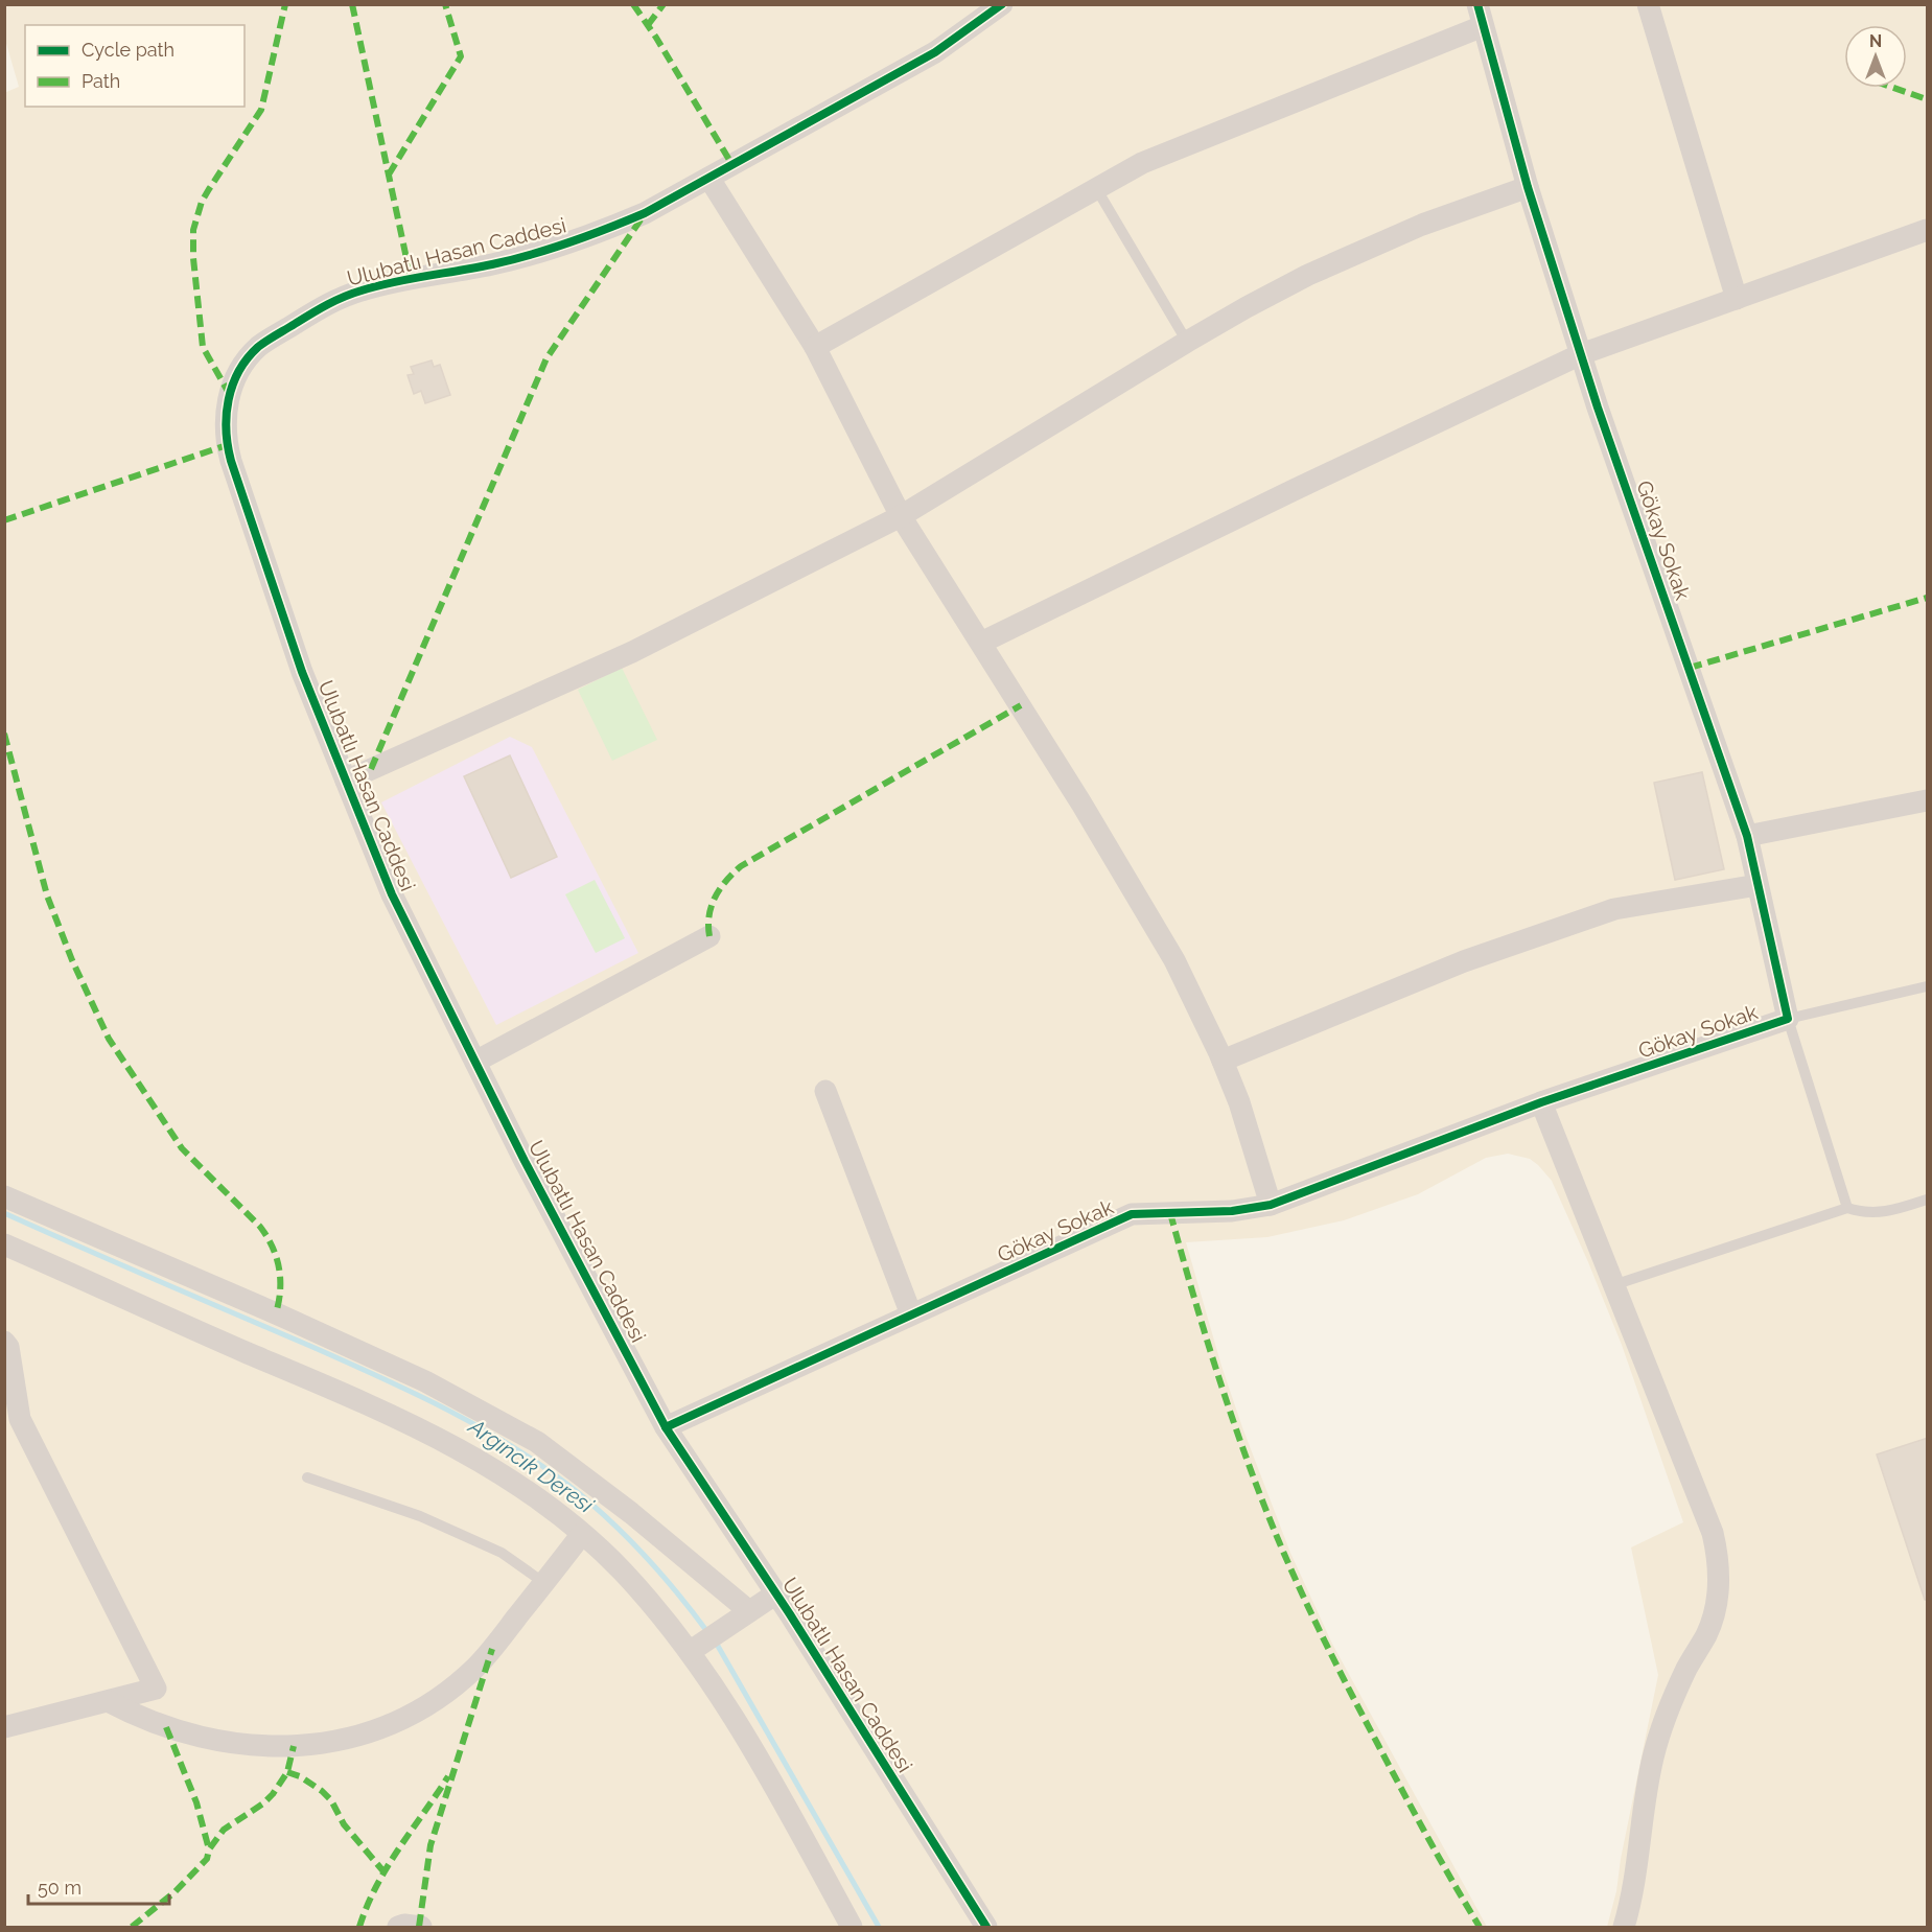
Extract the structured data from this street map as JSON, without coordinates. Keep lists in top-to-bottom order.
{
  "streets": {
    "street": ["Ulubatlı Hasan Caddesi", "Gökay Sokak"]
  },
  "crossings": [
    ["Ulubatlı Hasan Caddesi", "Gökay Sokak"]
  ],
  "water": ["Argıncık Deresi"],
  "legend": ["Cycle path", "Path"],
  "scale_bar": "50 m",
  "north": "top"
}
